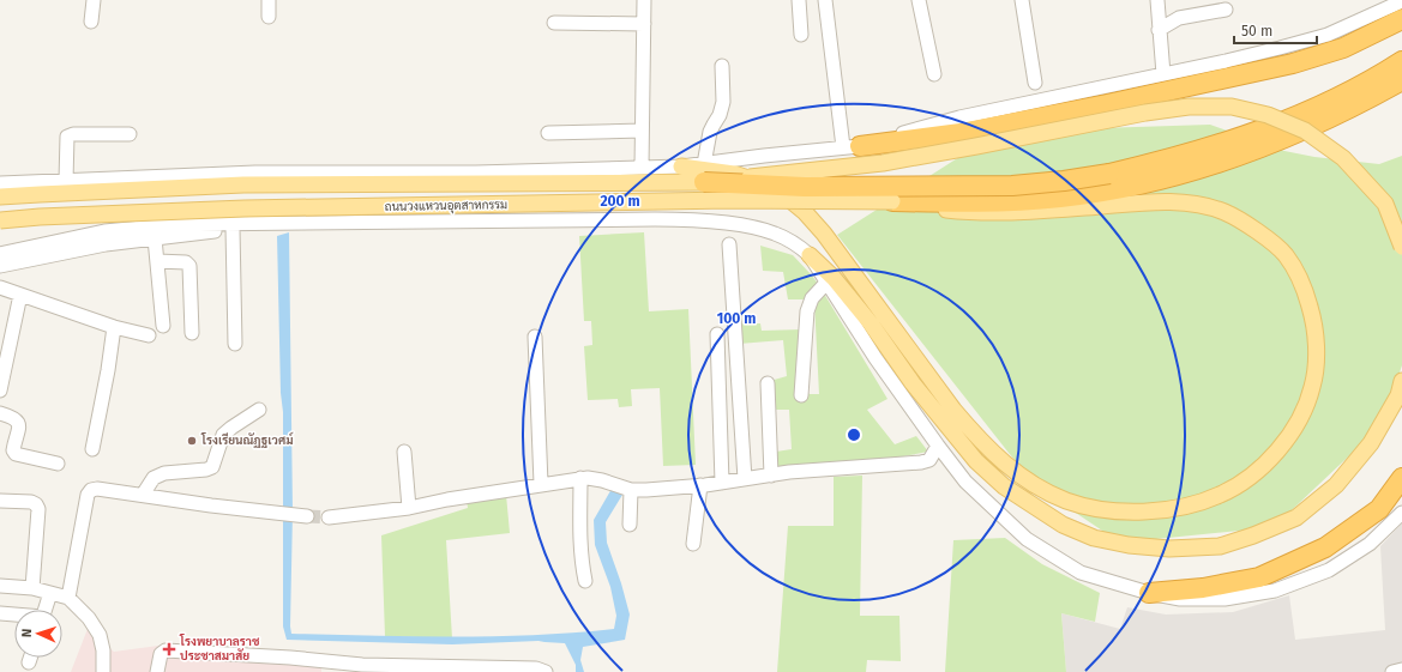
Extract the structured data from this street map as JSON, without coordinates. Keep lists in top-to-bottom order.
{
  "streets": {
    "main road": ["ถนนวงแหวนอุตสาหกรรม"]
  },
  "places": {
    "other": ["โรงเรียนณัฏฐเวศม์"],
    "health": ["โรงพยาบาลราช ประชาสมาสัย"]
  },
  "scale_bar": "50 m",
  "north": "left",
  "rings": ["200 m", "100 m"]
}
